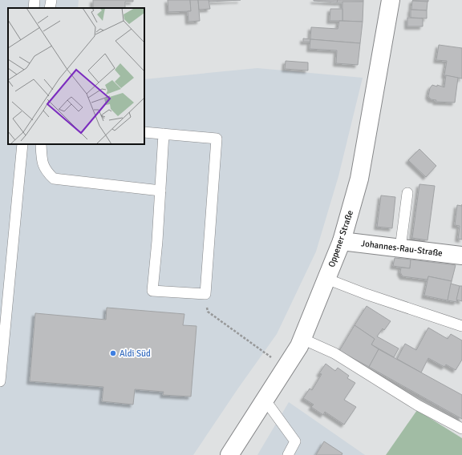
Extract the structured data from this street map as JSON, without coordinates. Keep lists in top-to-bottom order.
{
  "streets": {
    "street": ["Oppener Straße", "Johannes-Rau-Straße"]
  },
  "crossings": [
    ["Oppener Straße", "Johannes-Rau-Straße"]
  ],
  "places": ["Aldi Süd"]
}
